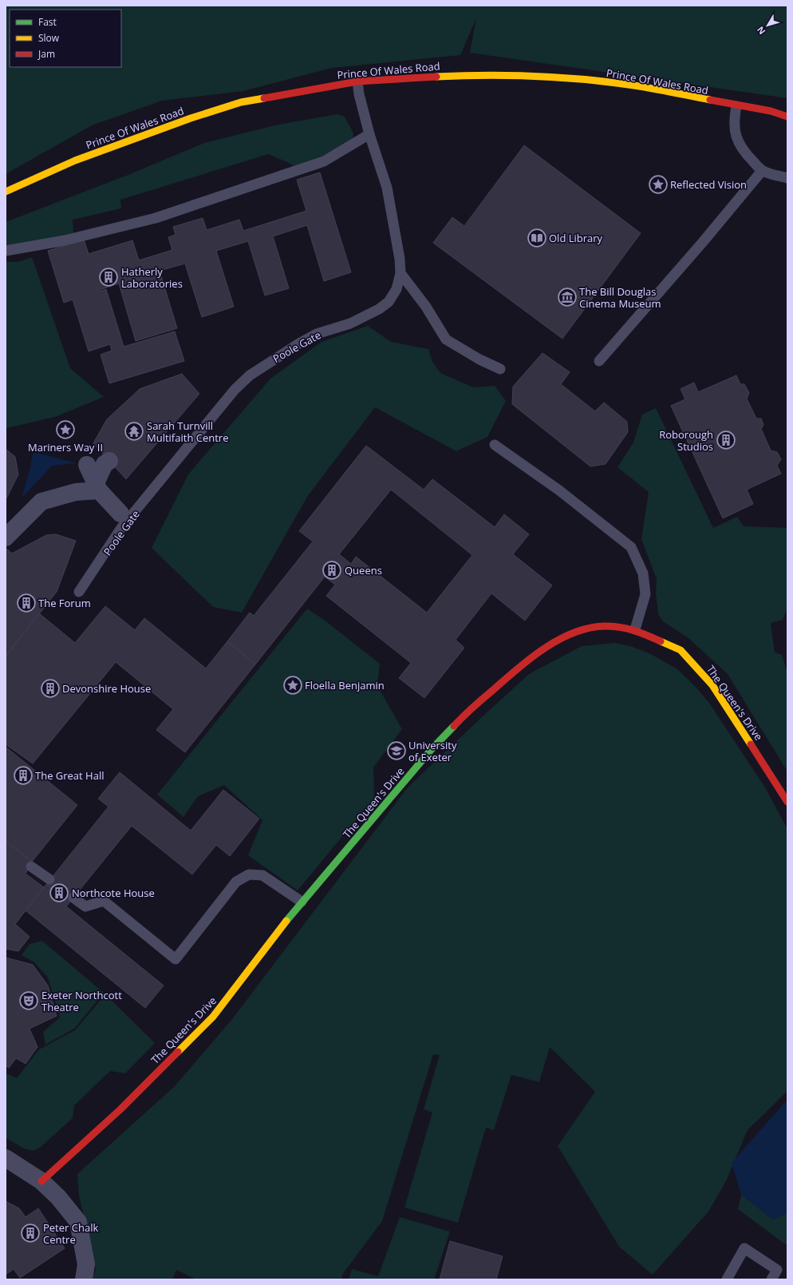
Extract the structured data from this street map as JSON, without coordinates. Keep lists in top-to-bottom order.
{
  "streets": {
    "street": ["Prince Of Wales Road", "The Queen's Drive"],
    "lane": ["Poole Gate"]
  },
  "crossings": [
    ["Prince Of Wales Road", "Poole Gate"]
  ],
  "places": {
    "place": ["Reflected Vision", "Mariners Way II", "Floella Benjamin"],
    "library": ["Old Library"],
    "building": [
      "Hatherly Laboratories",
      "Roborough Studios",
      "Queens",
      "The Forum",
      "Devonshire House",
      "The Great Hall",
      "Northcote House",
      "Peter Chalk Centre"
    ],
    "museum": ["The Bill Douglas Cinema Museum"],
    "temple": ["Sarah Turnvill Multifaith Centre"],
    "school or university": ["University of Exeter"],
    "theatre": ["Exeter Northcott Theatre"]
  },
  "legend": ["Fast", "Slow", "Jam"],
  "north": "bottom left"
}
